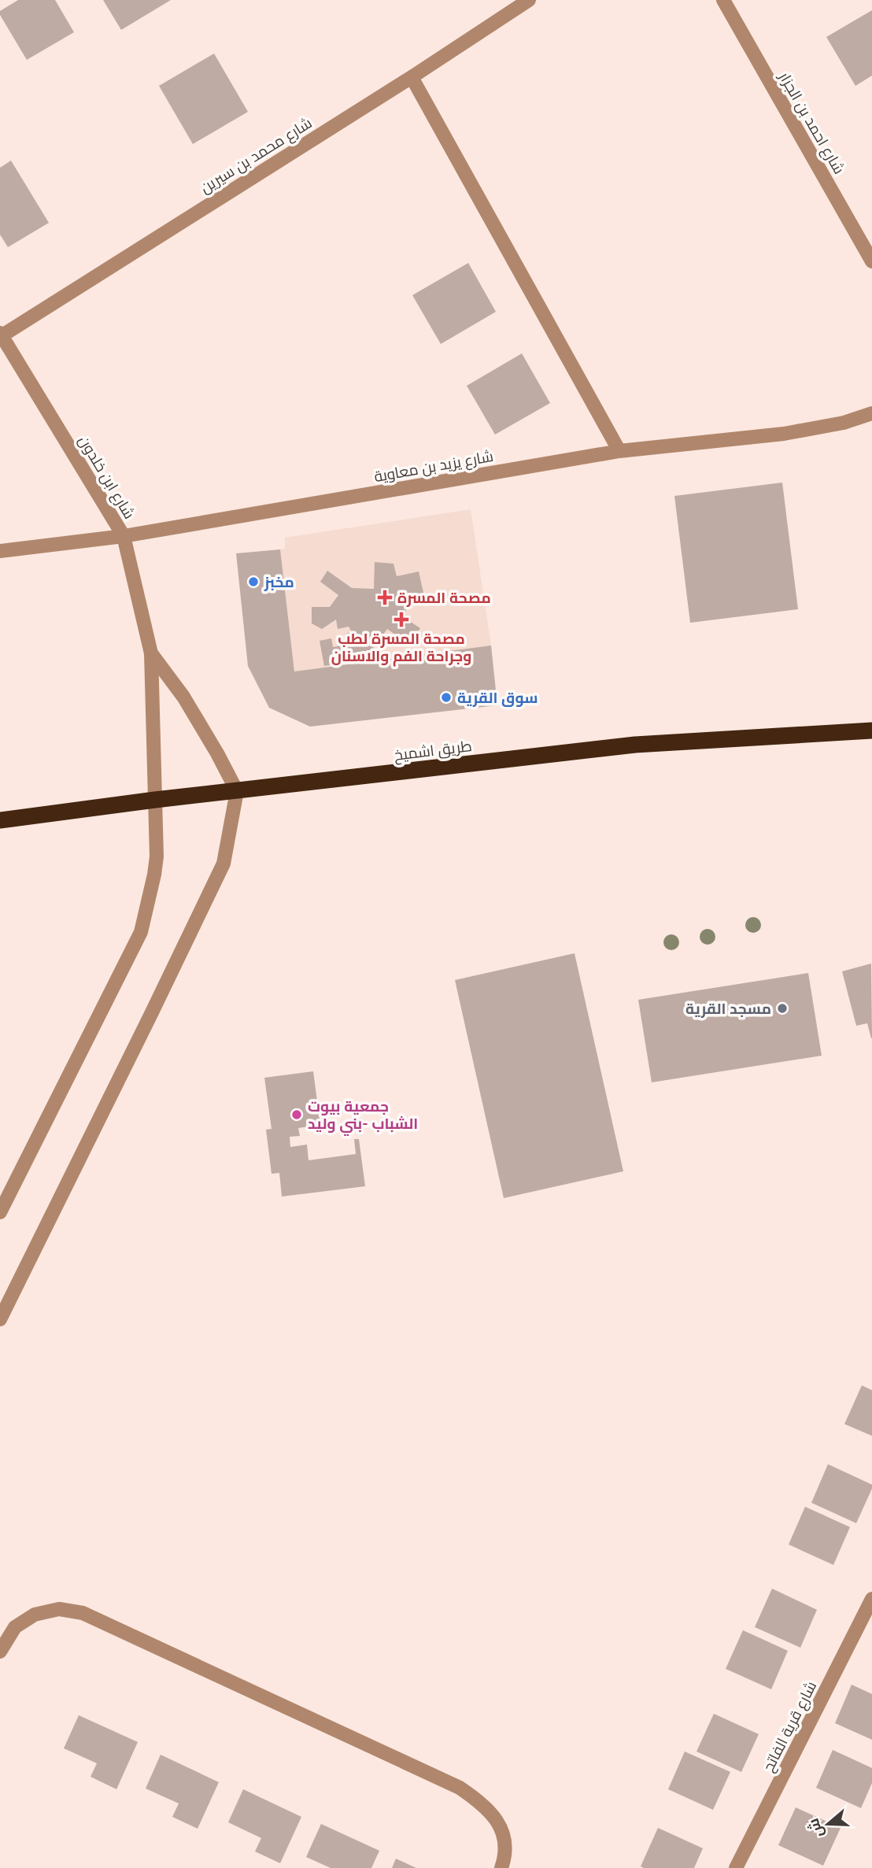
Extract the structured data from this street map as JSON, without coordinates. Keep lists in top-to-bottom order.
{
  "streets": {
    "highway": ["طريق اشميخ"],
    "street": [
      "شارع احمد بن الجزار",
      "شارع محمد بن سيرين",
      "شارع يزيد بن معاوية",
      "شارع ابن خلدون",
      "شارع قرية الفاتح"
    ]
  },
  "crossings": [
    ["شارع محمد بن سيرين", "شارع ابن خلدون"],
    ["شارع يزيد بن معاوية", "شارع ابن خلدون"]
  ],
  "places": {
    "other": [
      "مخبز",
      "سوق القرية",
      "مسجد القرية",
      "جمعية بيوت الشباب -بني وليد"
    ],
    "health": ["مصحة المسرة", "مصحة المسرة لطب وجراحة الفم والاسنان"]
  },
  "north": "left"
}
